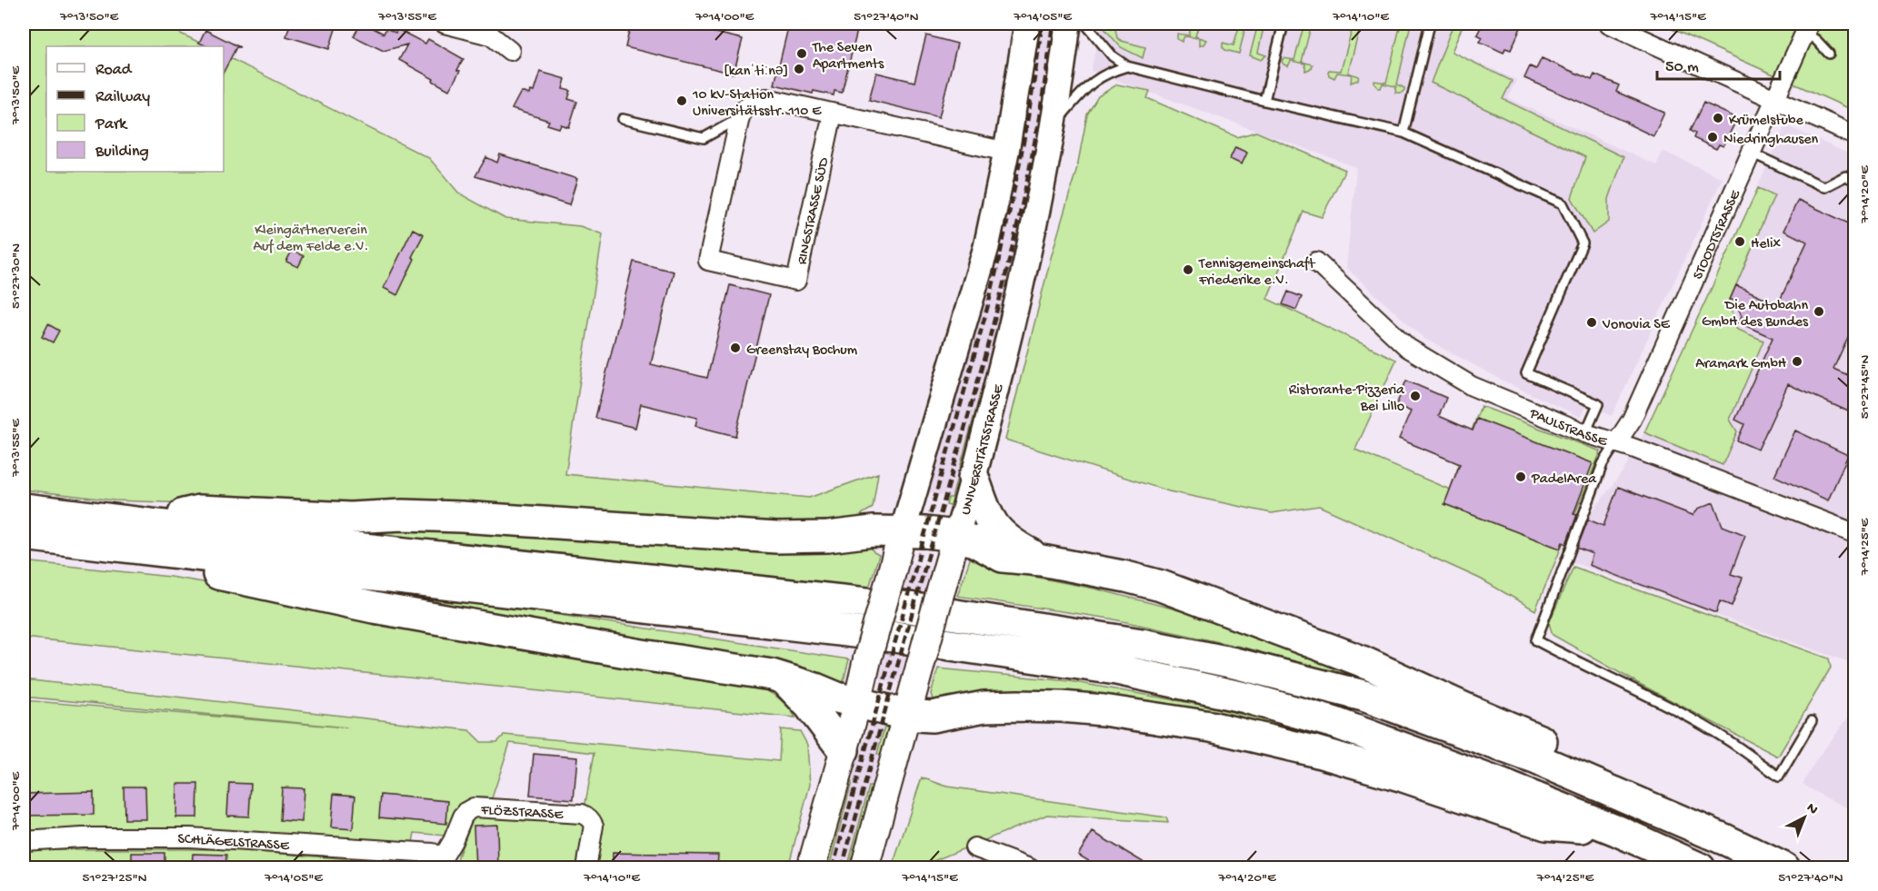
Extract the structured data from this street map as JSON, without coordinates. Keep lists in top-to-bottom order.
{
  "streets": {
    "main road": ["UNIVERSITÄTSSTRASSE"],
    "street": [
      "RINGSTRASSE SÜD",
      "STOODTSTRASSE",
      "PAULSTRASSE",
      "FLÖZSTRASSE",
      "SCHLÄGELSTRASSE"
    ]
  },
  "crossings": [
    ["STOODTSTRASSE", "PAULSTRASSE"],
    ["FLÖZSTRASSE", "SCHLÄGELSTRASSE"]
  ],
  "parks": ["Kleingärtnerverein Auf dem Felde e.V."],
  "places": [
    "The Seven Apartments",
    "[kanˈtiːnə]",
    "10 kV-Station Universitätsstr. 110 E",
    "Krümelstube",
    "Niedringhausen",
    "Helix",
    "Tennisgemeinschaft Friederike e.V.",
    "Die Autobahn GmbH des Bundes",
    "Vonovia SE",
    "Greenstay Bochum",
    "Aramark GmbH",
    "Ristorante-Pizzeria Bei Lillo",
    "PadelArea"
  ],
  "legend": [
    "Road",
    "Railway",
    "Park",
    "Building"
  ],
  "scale_bar": "50 m",
  "north": "top right",
  "coordinates": [
    "7°13'50\"E",
    "7°13'55\"E",
    "7°14'00\"E",
    "51°27'40\"N",
    "7°14'05\"E",
    "7°14'10\"E",
    "7°14'15\"E",
    "7°14'20\"E",
    "51°27'30\"N",
    "51°27'45\"N",
    "7°14'25\"E",
    "51°27'25\"N"
  ]
}
